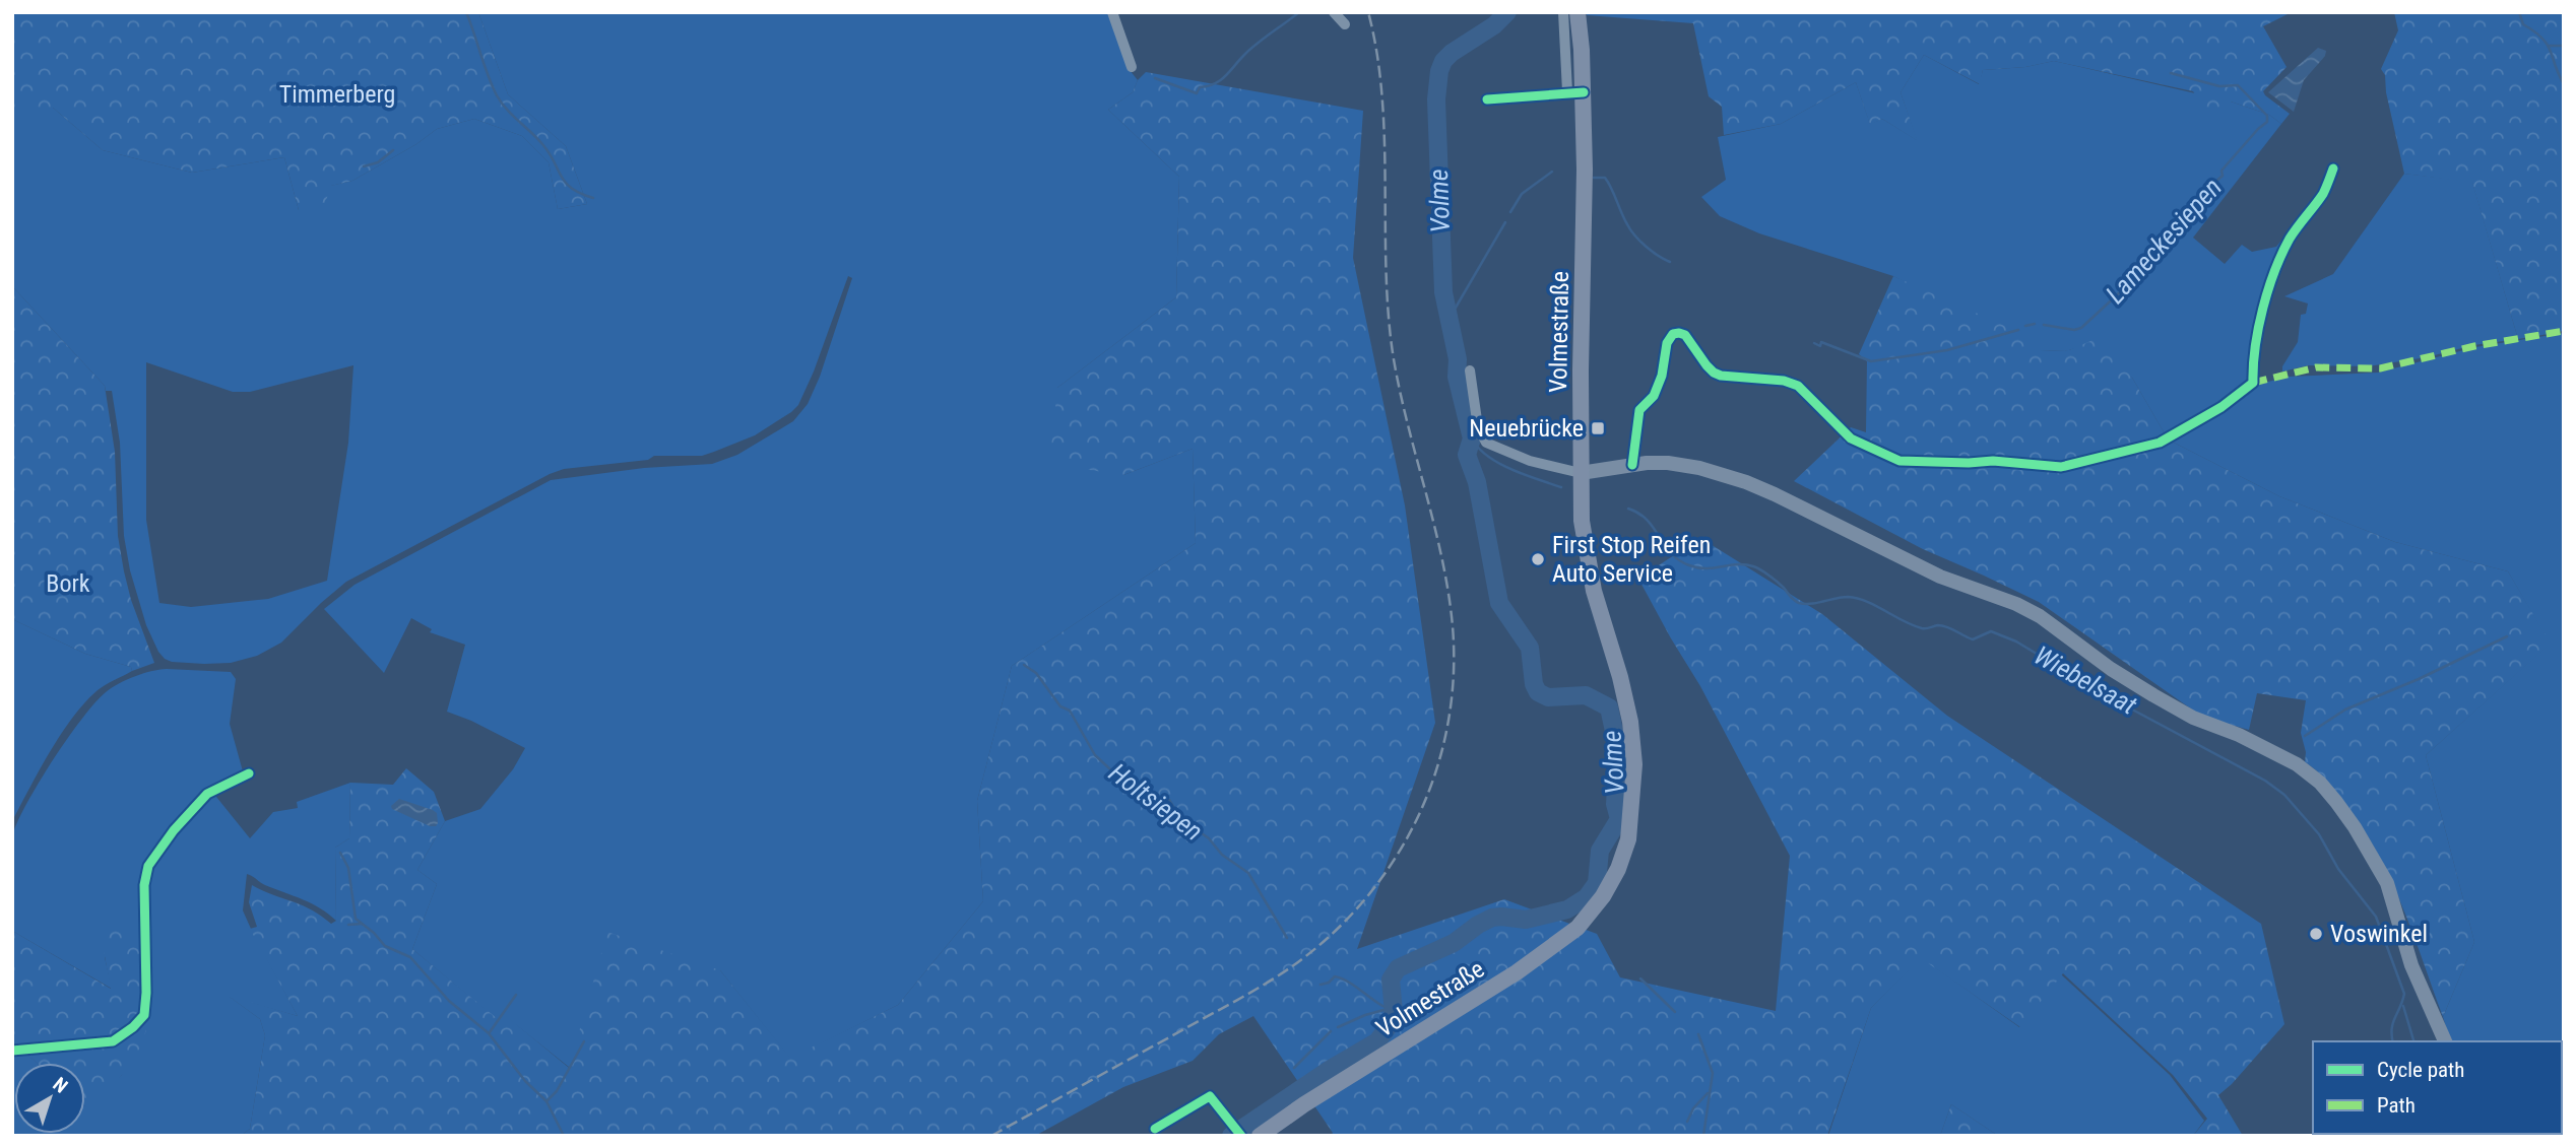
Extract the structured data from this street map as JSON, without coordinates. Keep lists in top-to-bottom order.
{
  "streets": {
    "main road": ["Volmestraße"]
  },
  "water": [
    "Volme",
    "Lameckesiepen",
    "Wiebelsaat",
    "Holtsiepen"
  ],
  "parks": ["Timmerberg", "Bork"],
  "places": {
    "transit": ["Neuebrücke"],
    "other": ["First Stop Reifen Auto Service", "Voswinkel"]
  },
  "legend": ["Cycle path", "Path"],
  "north": "top right"
}
